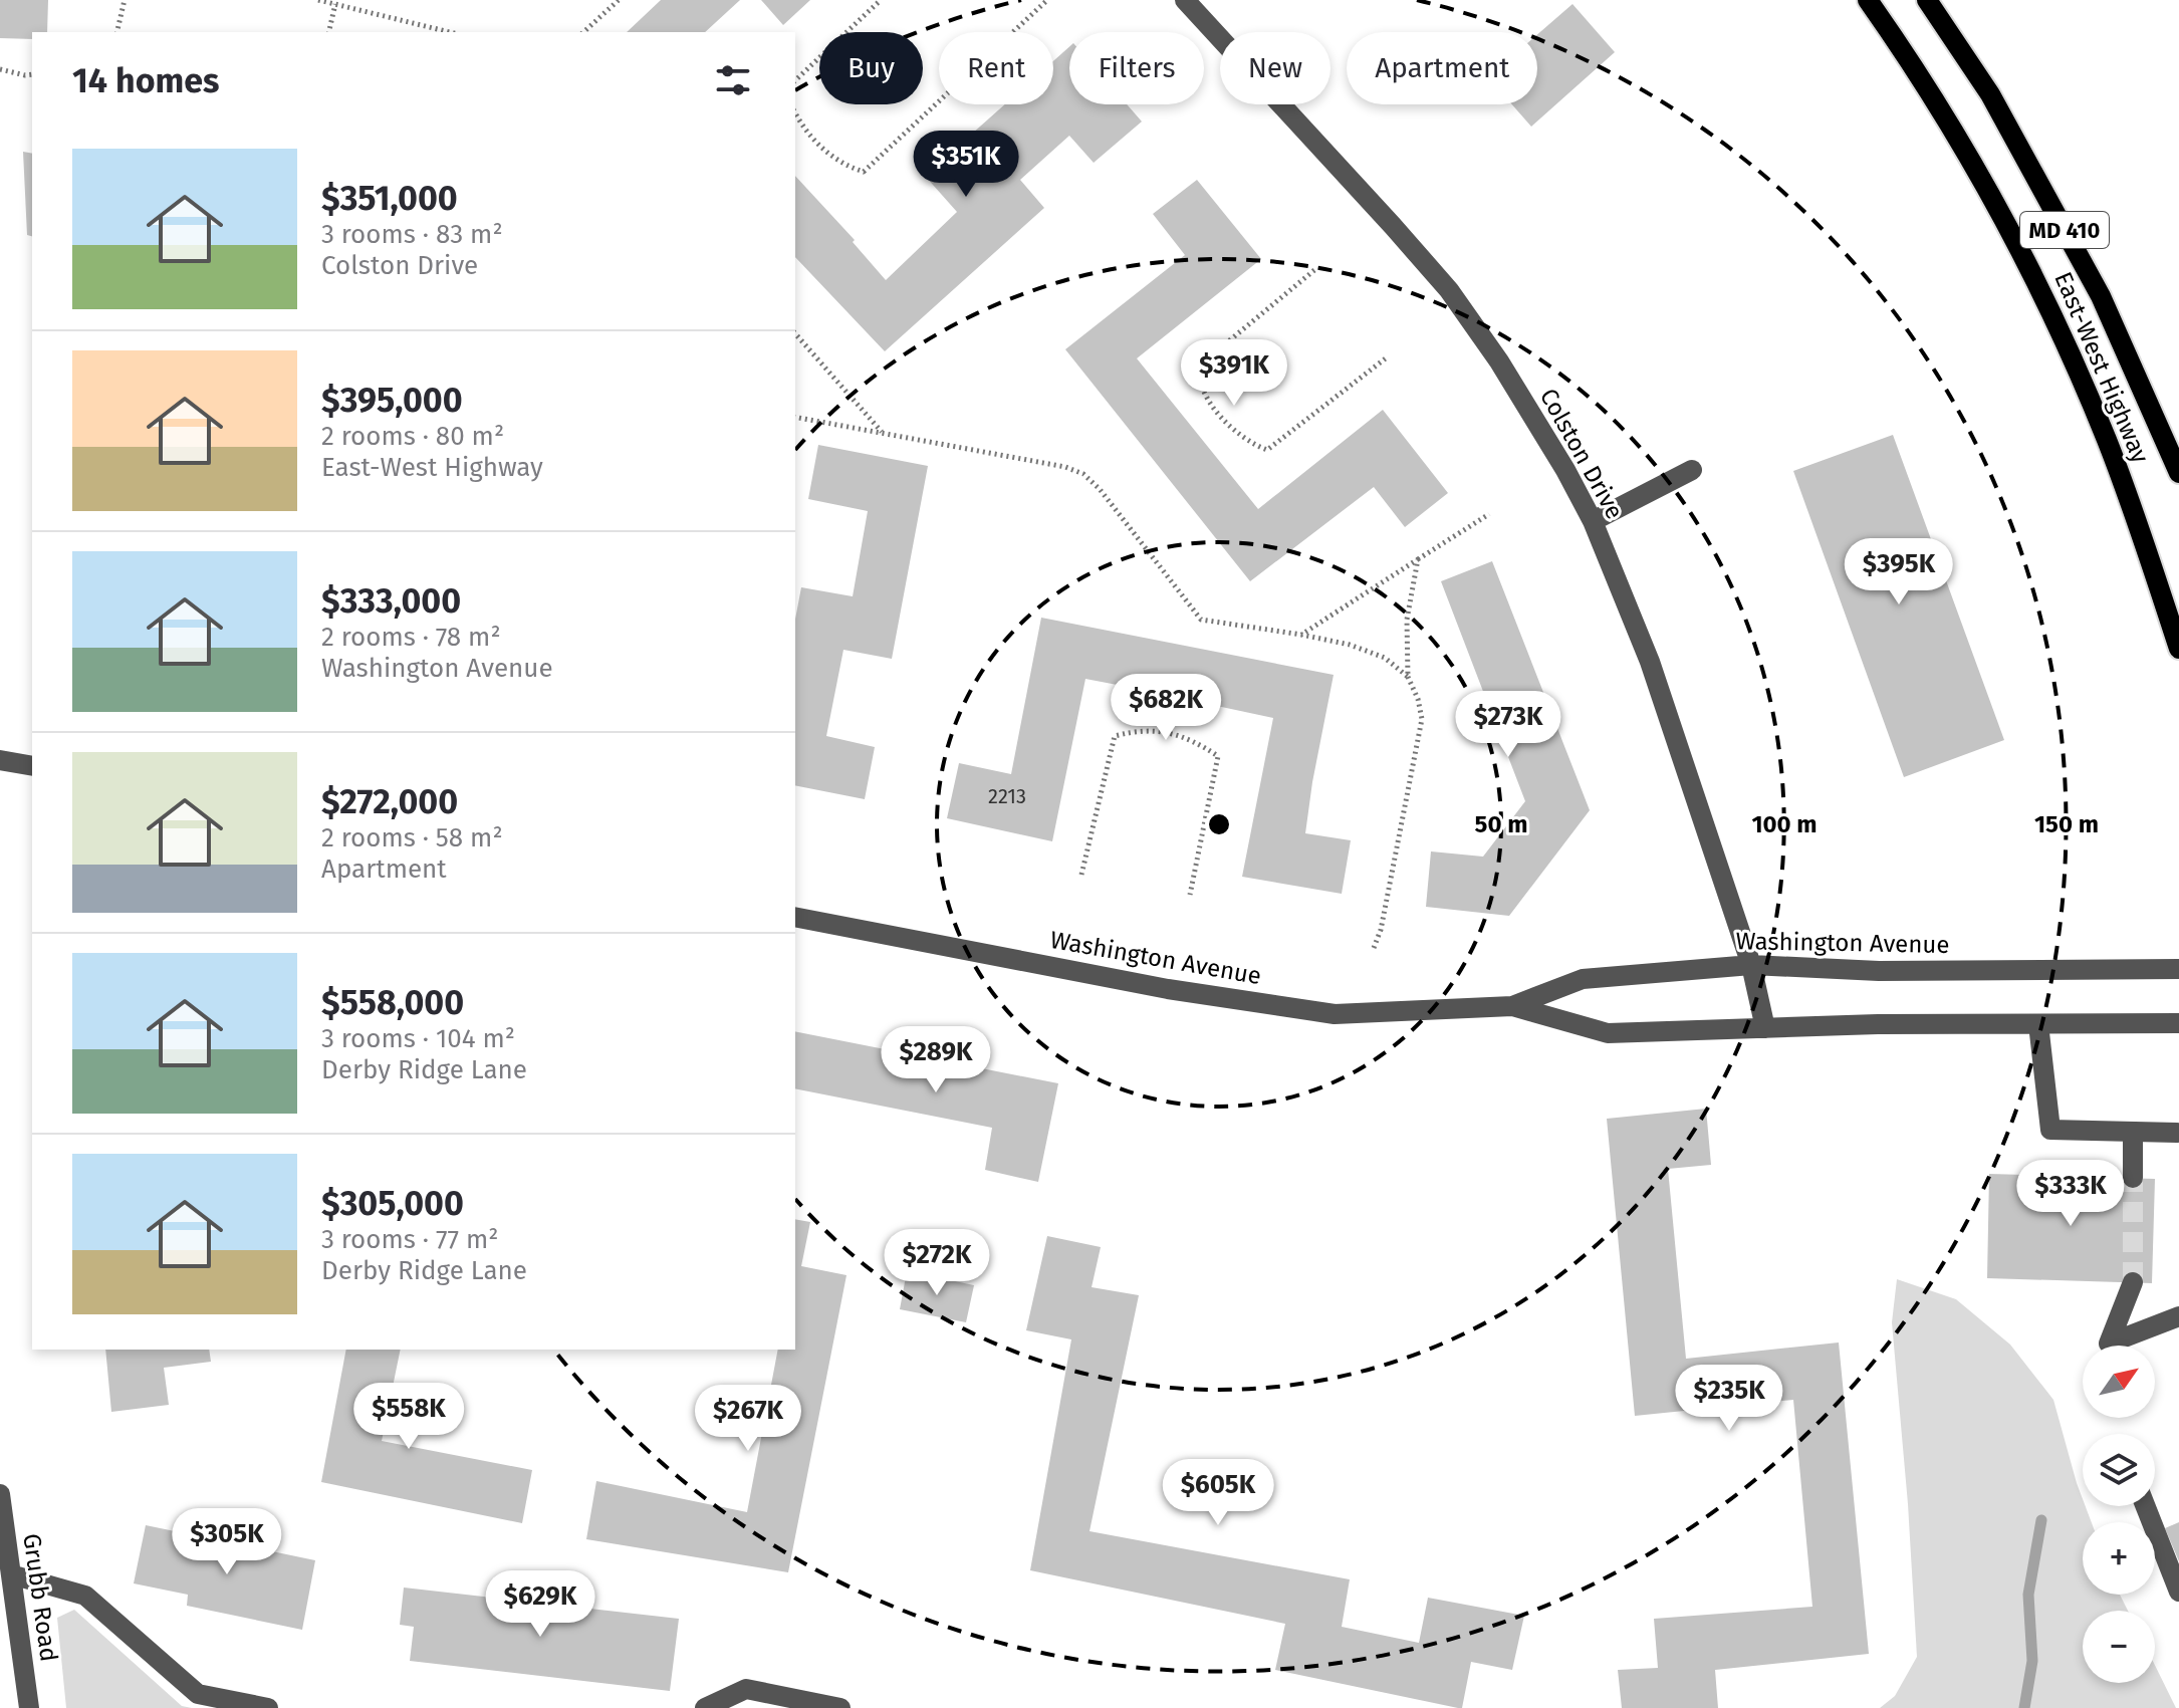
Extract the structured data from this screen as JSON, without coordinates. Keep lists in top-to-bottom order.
{
  "streets": {
    "main road": ["MD 410", "East-West Highway"],
    "street": ["Colston Drive", "Washington Avenue", "Grubb Road"]
  },
  "crossings": [
    ["Colston Drive", "Washington Avenue"]
  ],
  "house_numbers": ["2213"],
  "north": "top right",
  "page": {
    "chip": [
      "Buy",
      "Rent",
      "Filters",
      "New",
      "Apartment"
    ],
    "heading": "14 homes",
    "list": [
      {
        "name": "$351,000",
        "note": "3 rooms · 83 m² · Colston Drive"
      },
      {
        "name": "$395,000",
        "note": "2 rooms · 80 m² · East-West Highway"
      },
      {
        "name": "$333,000",
        "note": "2 rooms · 78 m² · Washington Avenue"
      },
      {
        "name": "$272,000",
        "note": "2 rooms · 58 m² · Apartment"
      },
      {
        "name": "$558,000",
        "note": "3 rooms · 104 m² · Derby Ridge Lane"
      },
      {
        "name": "$305,000",
        "note": "3 rooms · 77 m² · Derby Ridge Lane"
      }
    ],
    "price": [
      "$351K",
      "$391K",
      "$395K",
      "$682K",
      "$273K",
      "$289K",
      "$333K",
      "$272K",
      "$235K",
      "$558K",
      "$267K",
      "$605K",
      "$305K",
      "$629K"
    ],
    "map_buttons": ["+", "−"]
  },
  "rings": ["50 m", "100 m", "150 m"]
}
